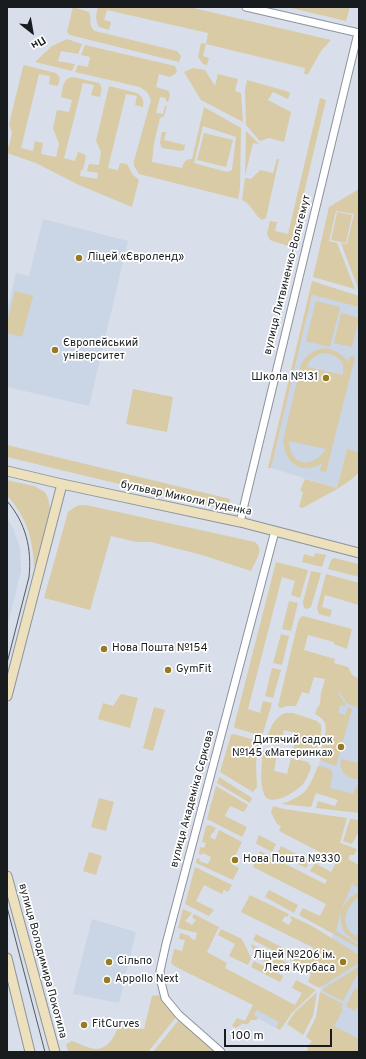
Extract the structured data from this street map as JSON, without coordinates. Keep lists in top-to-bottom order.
{
  "streets": {
    "street": [
      "вулиця Литвиненко-Вольгемут",
      "бульвар Миколи Руденка",
      "вулиця Академіка Сєркова",
      "вулиця Володимира Покотила"
    ]
  },
  "crossings": [
    ["вулиця Литвиненко-Вольгемут", "бульвар Миколи Руденка"],
    ["бульвар Миколи Руденка", "вулиця Академіка Сєркова"]
  ],
  "places": [
    "Ліцей «Євроленд»",
    "Європейський університет",
    "Школа №131",
    "Нова Пошта №154",
    "GymFit",
    "Дитячий садок №145 «Материнка»",
    "Нова Пошта №330",
    "Сільпо",
    "Ліцей №206 ім. Леся Курбаса",
    "Appollo Next",
    "FitCurves"
  ],
  "scale_bar": "100 m",
  "north": "bottom right"
}
